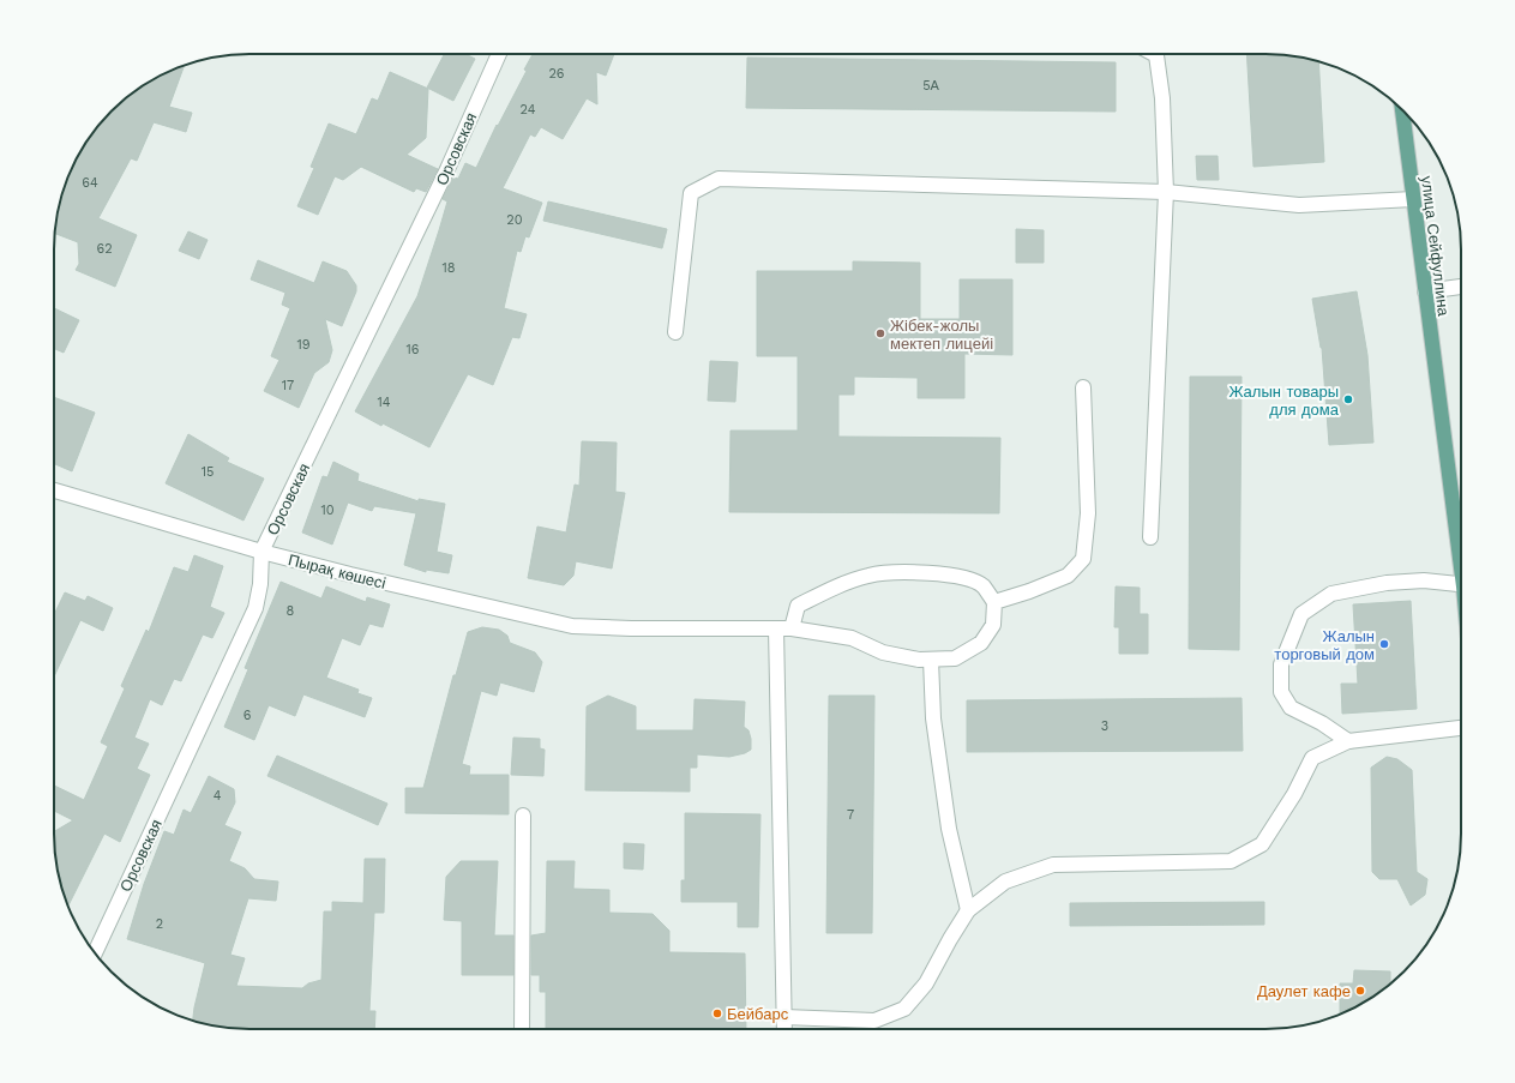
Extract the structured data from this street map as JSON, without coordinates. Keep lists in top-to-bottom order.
{
  "streets": {
    "main road": ["улица Сейфуллина"],
    "street": ["Орсовская", "Пырақ көшесі"]
  },
  "crossings": [
    ["Орсовская", "Пырақ көшесі"]
  ],
  "places": [
    "Жібек-жолы мектеп лицейі",
    "Жалын товары для дома",
    "Жалын торговый дом",
    "Даулет кафе",
    "Бейбарс"
  ],
  "house_numbers": [
    "26",
    "5А",
    "24",
    "64",
    "20",
    "62",
    "18",
    "19",
    "16",
    "17",
    "14",
    "15",
    "10",
    "8",
    "6",
    "3",
    "4",
    "7",
    "2"
  ]
}
